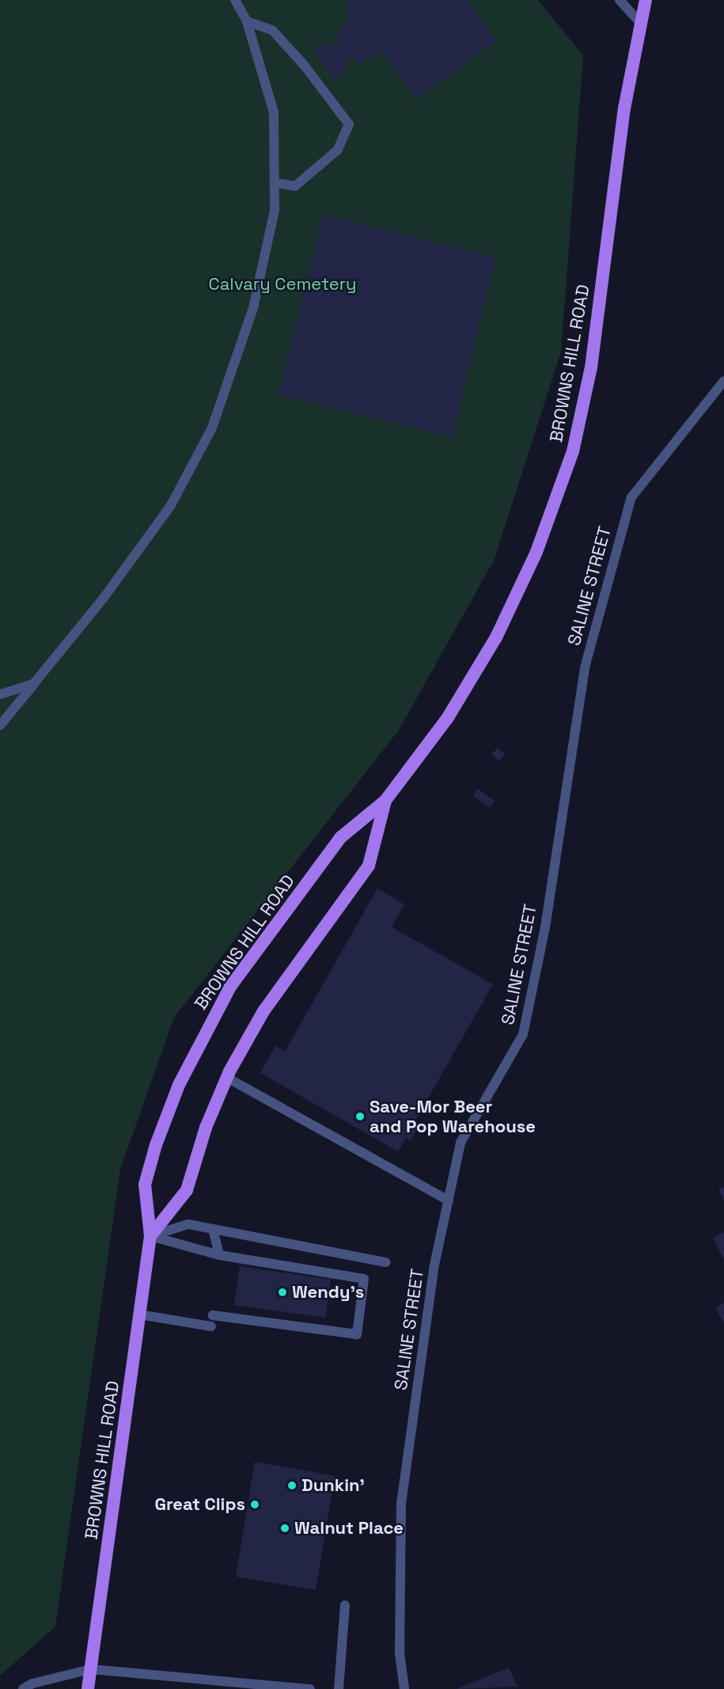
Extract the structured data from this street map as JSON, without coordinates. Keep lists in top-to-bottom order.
{
  "streets": {
    "main road": ["BROWNS HILL ROAD"],
    "street": ["SALINE STREET"]
  },
  "parks": ["Calvary Cemetery"],
  "places": [
    "Save-Mor Beer and Pop Warehouse",
    "Wendy's",
    "Dunkin'",
    "Great Clips",
    "Walnut Place"
  ]
}
